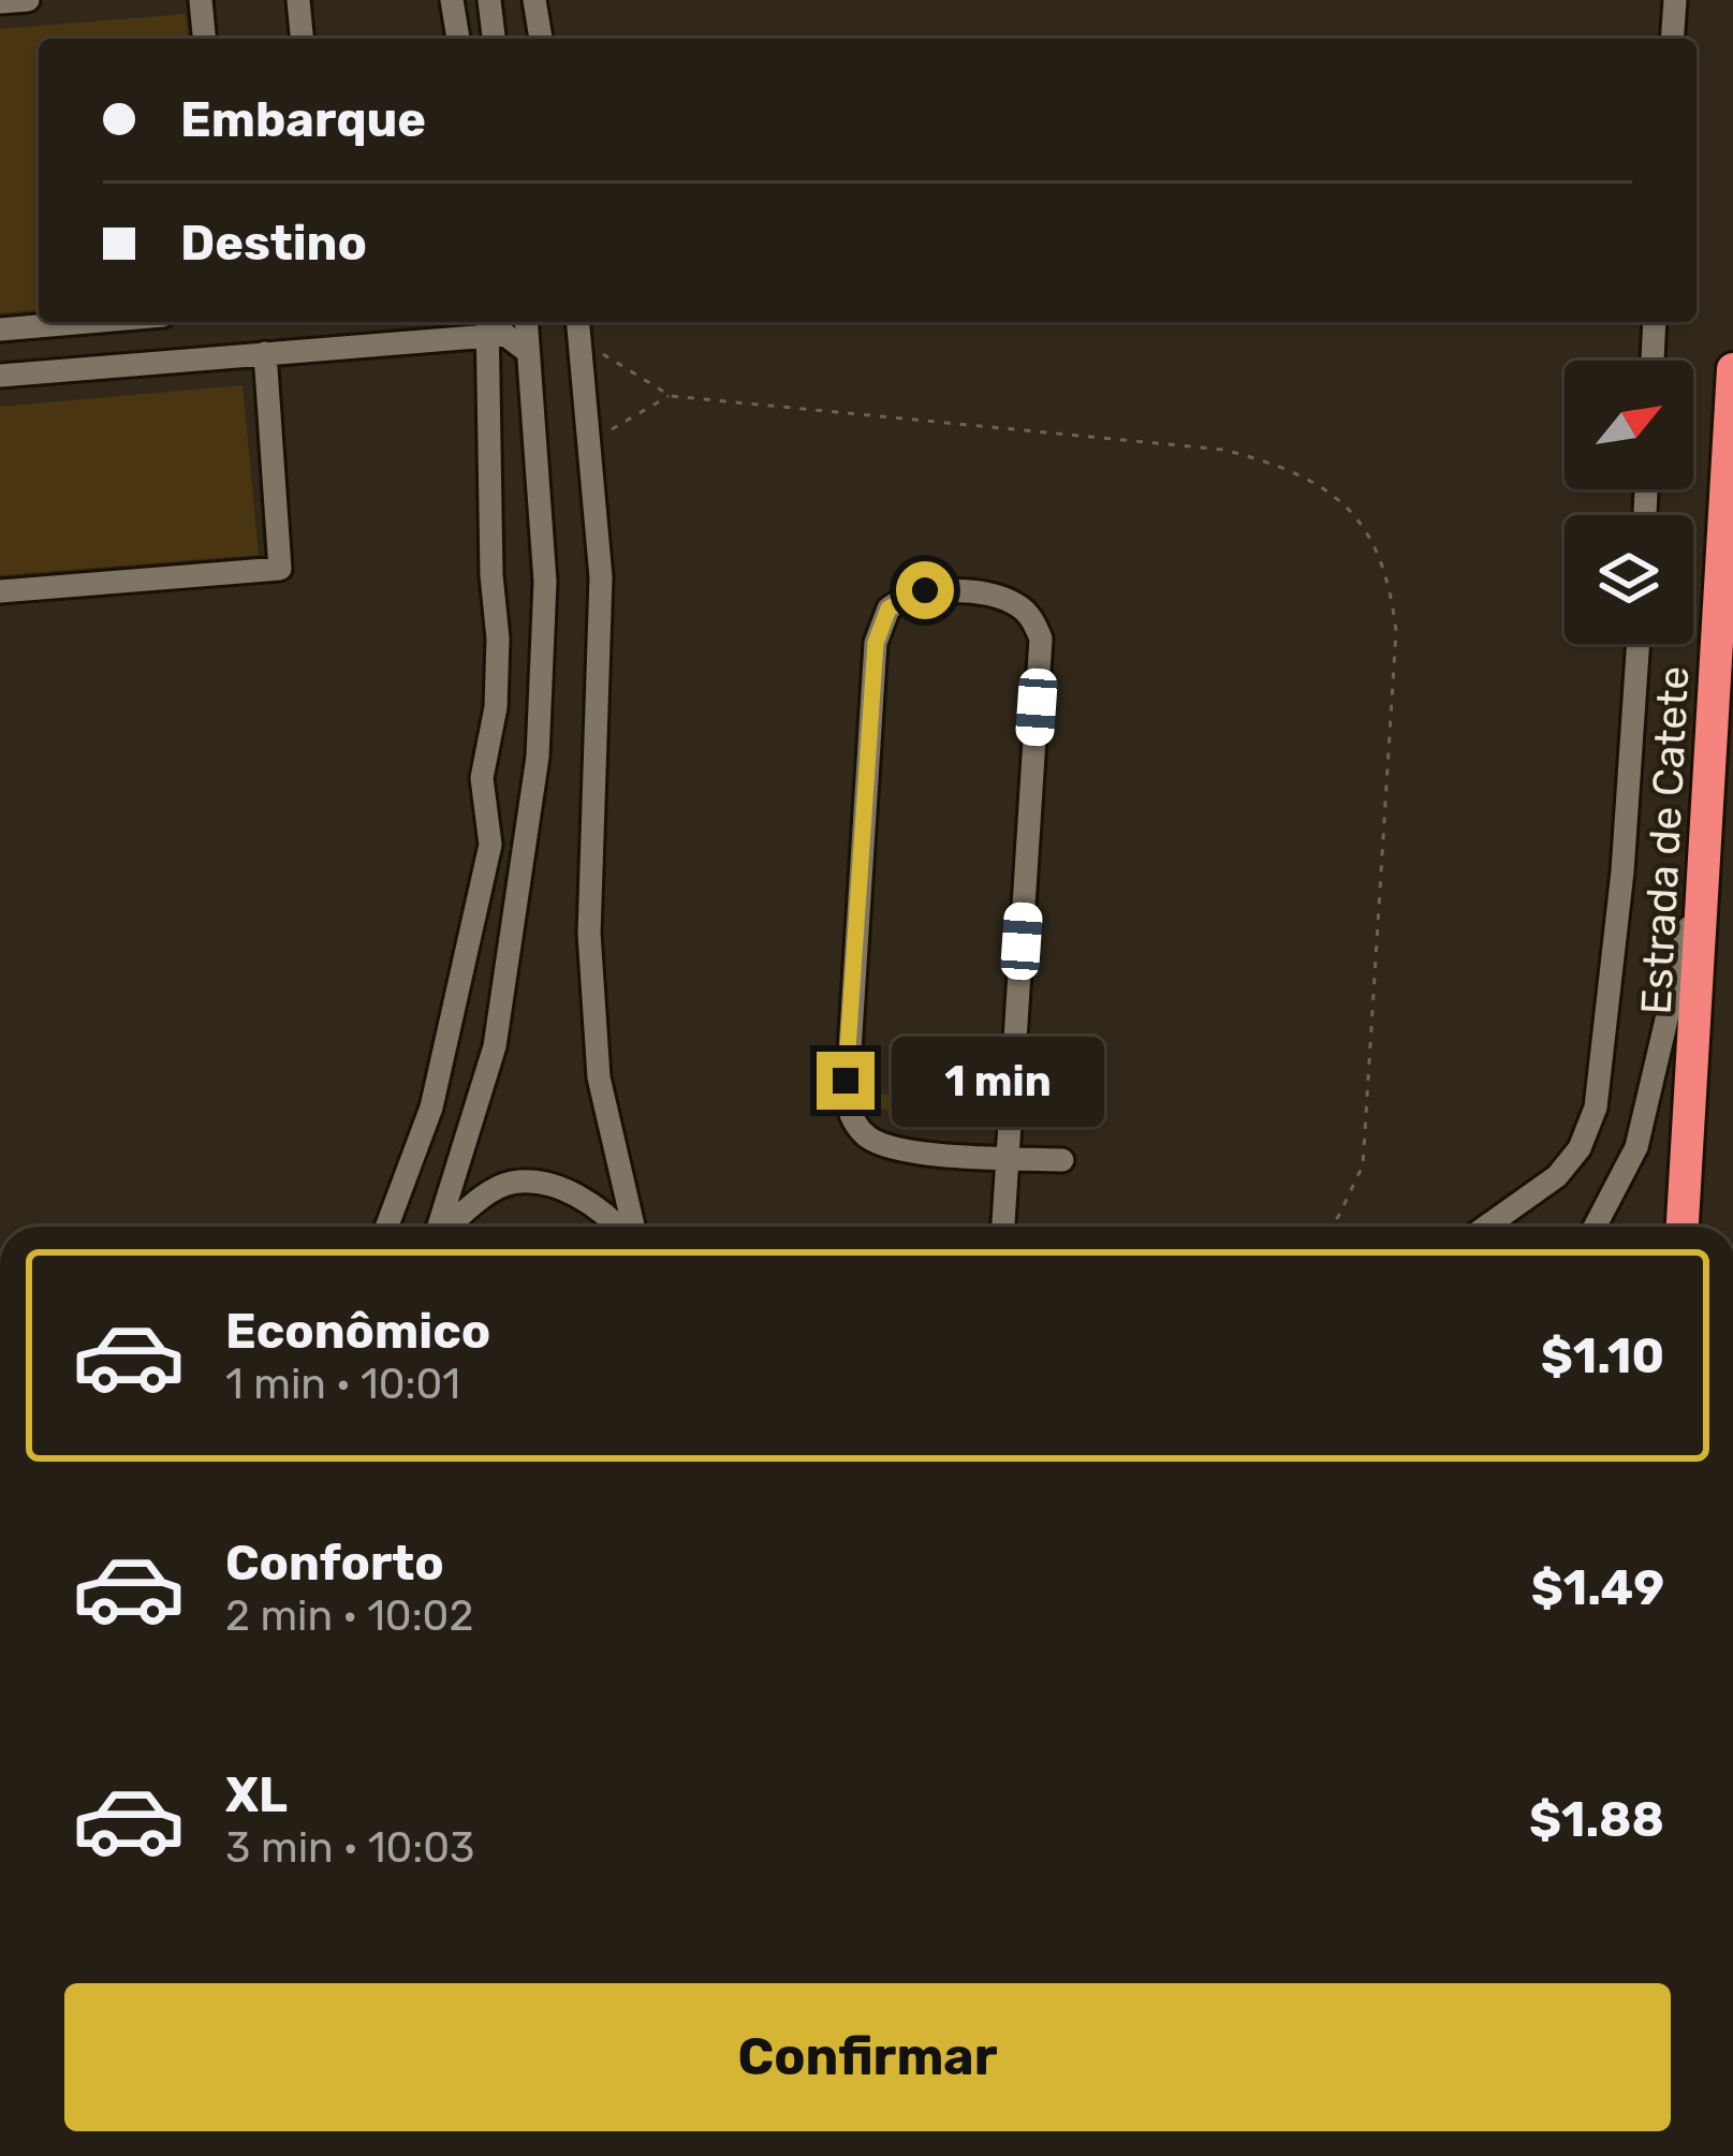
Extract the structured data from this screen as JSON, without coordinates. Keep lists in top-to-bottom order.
{
  "streets": {
    "highway": ["Estrada de Catete"]
  },
  "north": "top right",
  "page": {
    "banner": ["Embarque", "Destino"],
    "bubble": "1 min",
    "list": [
      {
        "name": "Econômico",
        "note": "1 min · 10:01",
        "value": "$1.10"
      },
      {
        "name": "Conforto",
        "note": "2 min · 10:02",
        "value": "$1.49"
      },
      {
        "name": "XL",
        "note": "3 min · 10:03",
        "value": "$1.88"
      }
    ],
    "buttons": "Confirmar"
  }
}
